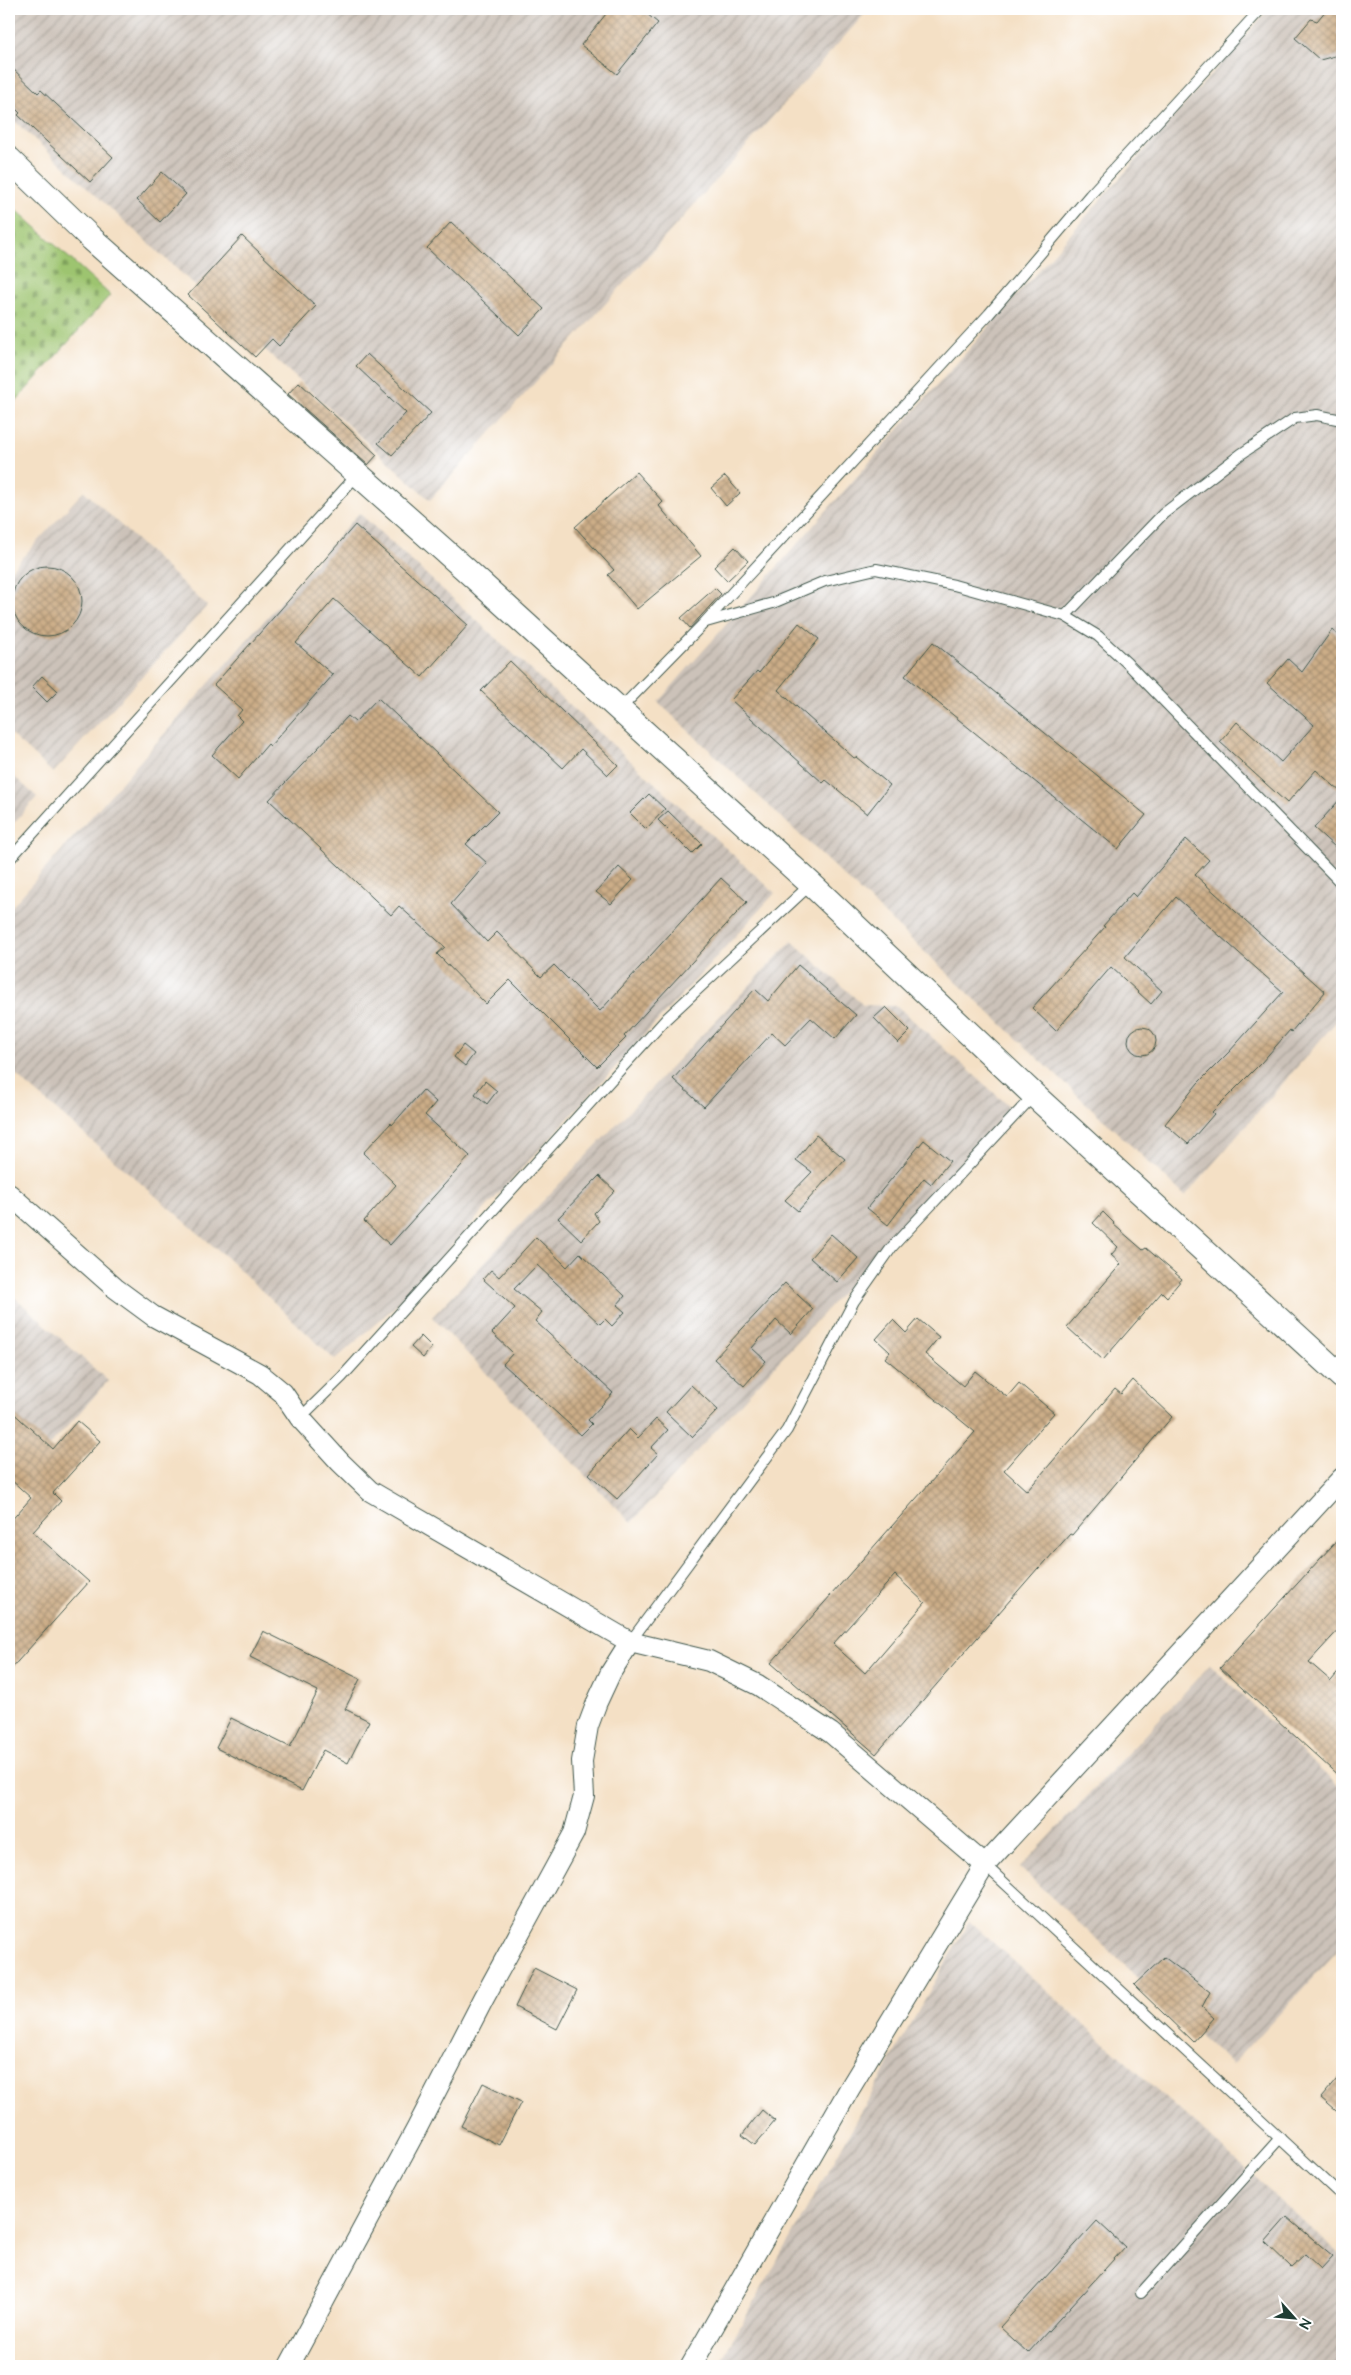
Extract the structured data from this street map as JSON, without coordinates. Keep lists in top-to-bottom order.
{
  "north": "bottom right"
}
